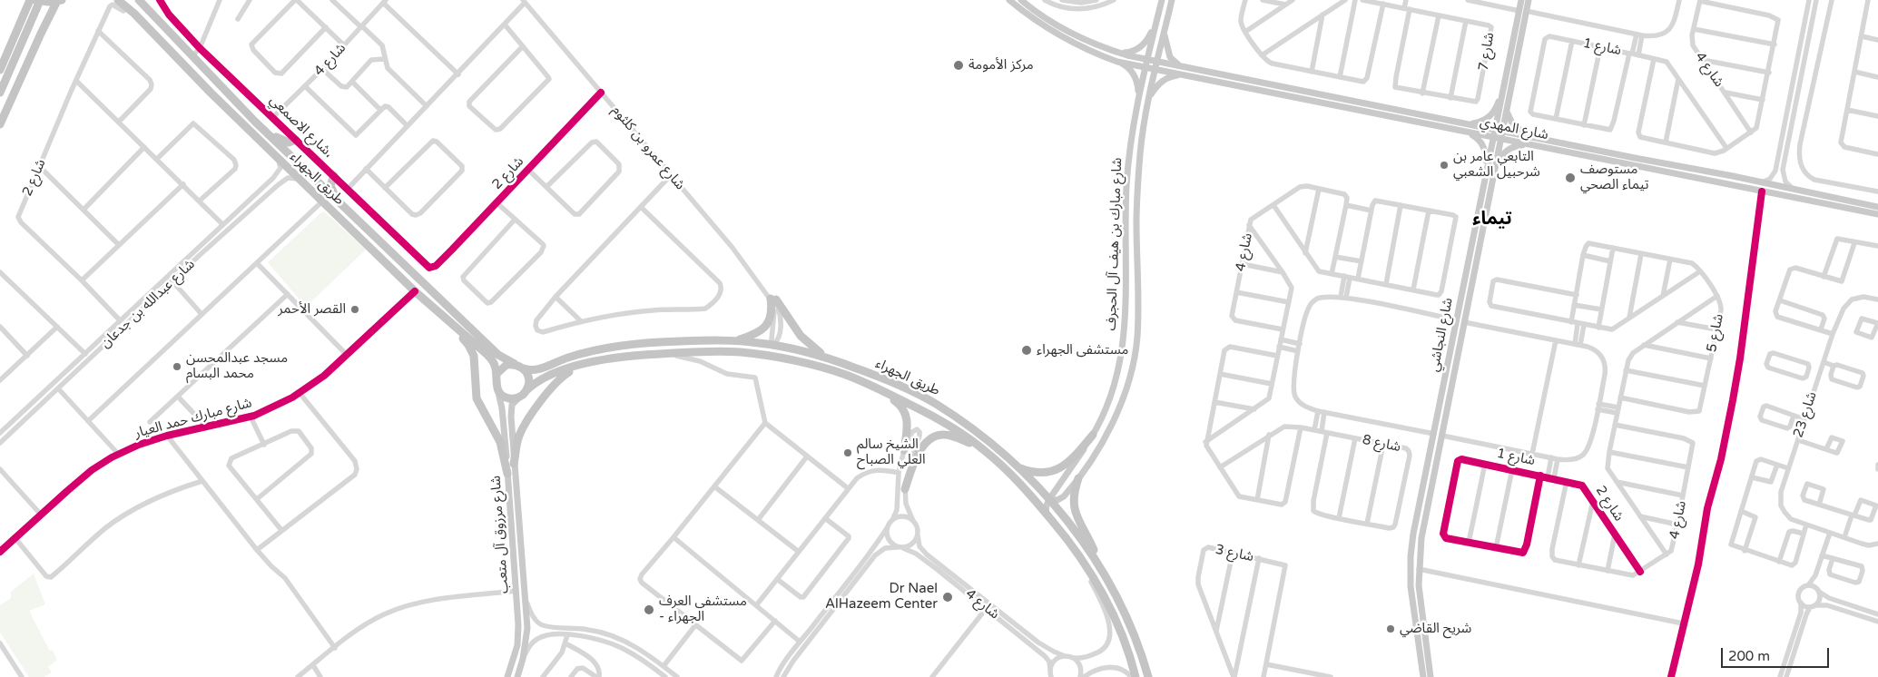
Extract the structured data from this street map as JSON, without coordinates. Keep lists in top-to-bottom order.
{
  "streets": {
    "highway": ["طريق الجهراء"],
    "main road": [
      "شارع المهدي",
      "شارع مبارك بن هيف آل الحجرف",
      "شارع النجاشي",
      "شارع مرزوق آل متعب"
    ],
    "street": [
      "شارع 1",
      "شارع 7",
      "شارع 4",
      "شارع الاصمعي،",
      "شارع عمرو بن كلثوم",
      "شارع 2",
      "شارع عبدالله بن جدعان",
      "شارع 5",
      "شارع 23",
      "شارع مبارك حمد العيار",
      "شارع 8",
      "شارع 3"
    ]
  },
  "crossings": [
    ["شارع 1", "شارع 2"],
    ["شارع 4", "شارع الاصمعي،"],
    ["شارع 4", "شارع 5"],
    ["شارع الاصمعي،", "شارع 2"],
    ["شارع المهدي", "شارع مبارك بن هيف آل الحجرف"],
    ["شارع المهدي", "شارع النجاشي"],
    ["شارع عمرو بن كلثوم", "شارع 2"],
    ["شارع عمرو بن كلثوم", "طريق الجهراء"],
    ["شارع 2", "طريق الجهراء"],
    ["شارع 2", "شارع عبدالله بن جدعان"],
    ["طريق الجهراء", "شارع مبارك بن هيف آل الحجرف"],
    ["طريق الجهراء", "شارع عبدالله بن جدعان"],
    ["طريق الجهراء", "شارع مبارك حمد العيار"],
    ["طريق الجهراء", "شارع مرزوق آل متعب"]
  ],
  "districts": ["تيماء"],
  "places": [
    "مركز الأمومة",
    "التابعي عامر بن شرحبيل الشعبي",
    "مستوصف تيماء الصحي",
    "القصر الأحمر",
    "مستشفى الجهراء",
    "مسجد عبدالمحسن محمد البسام",
    "الشيخ سالم العلي الصباح",
    "Dr Nael AlHazeem Center",
    "مستشفى العرف - الجهراء",
    "شريح القاضي"
  ],
  "scale_bar": "200 m"
}
